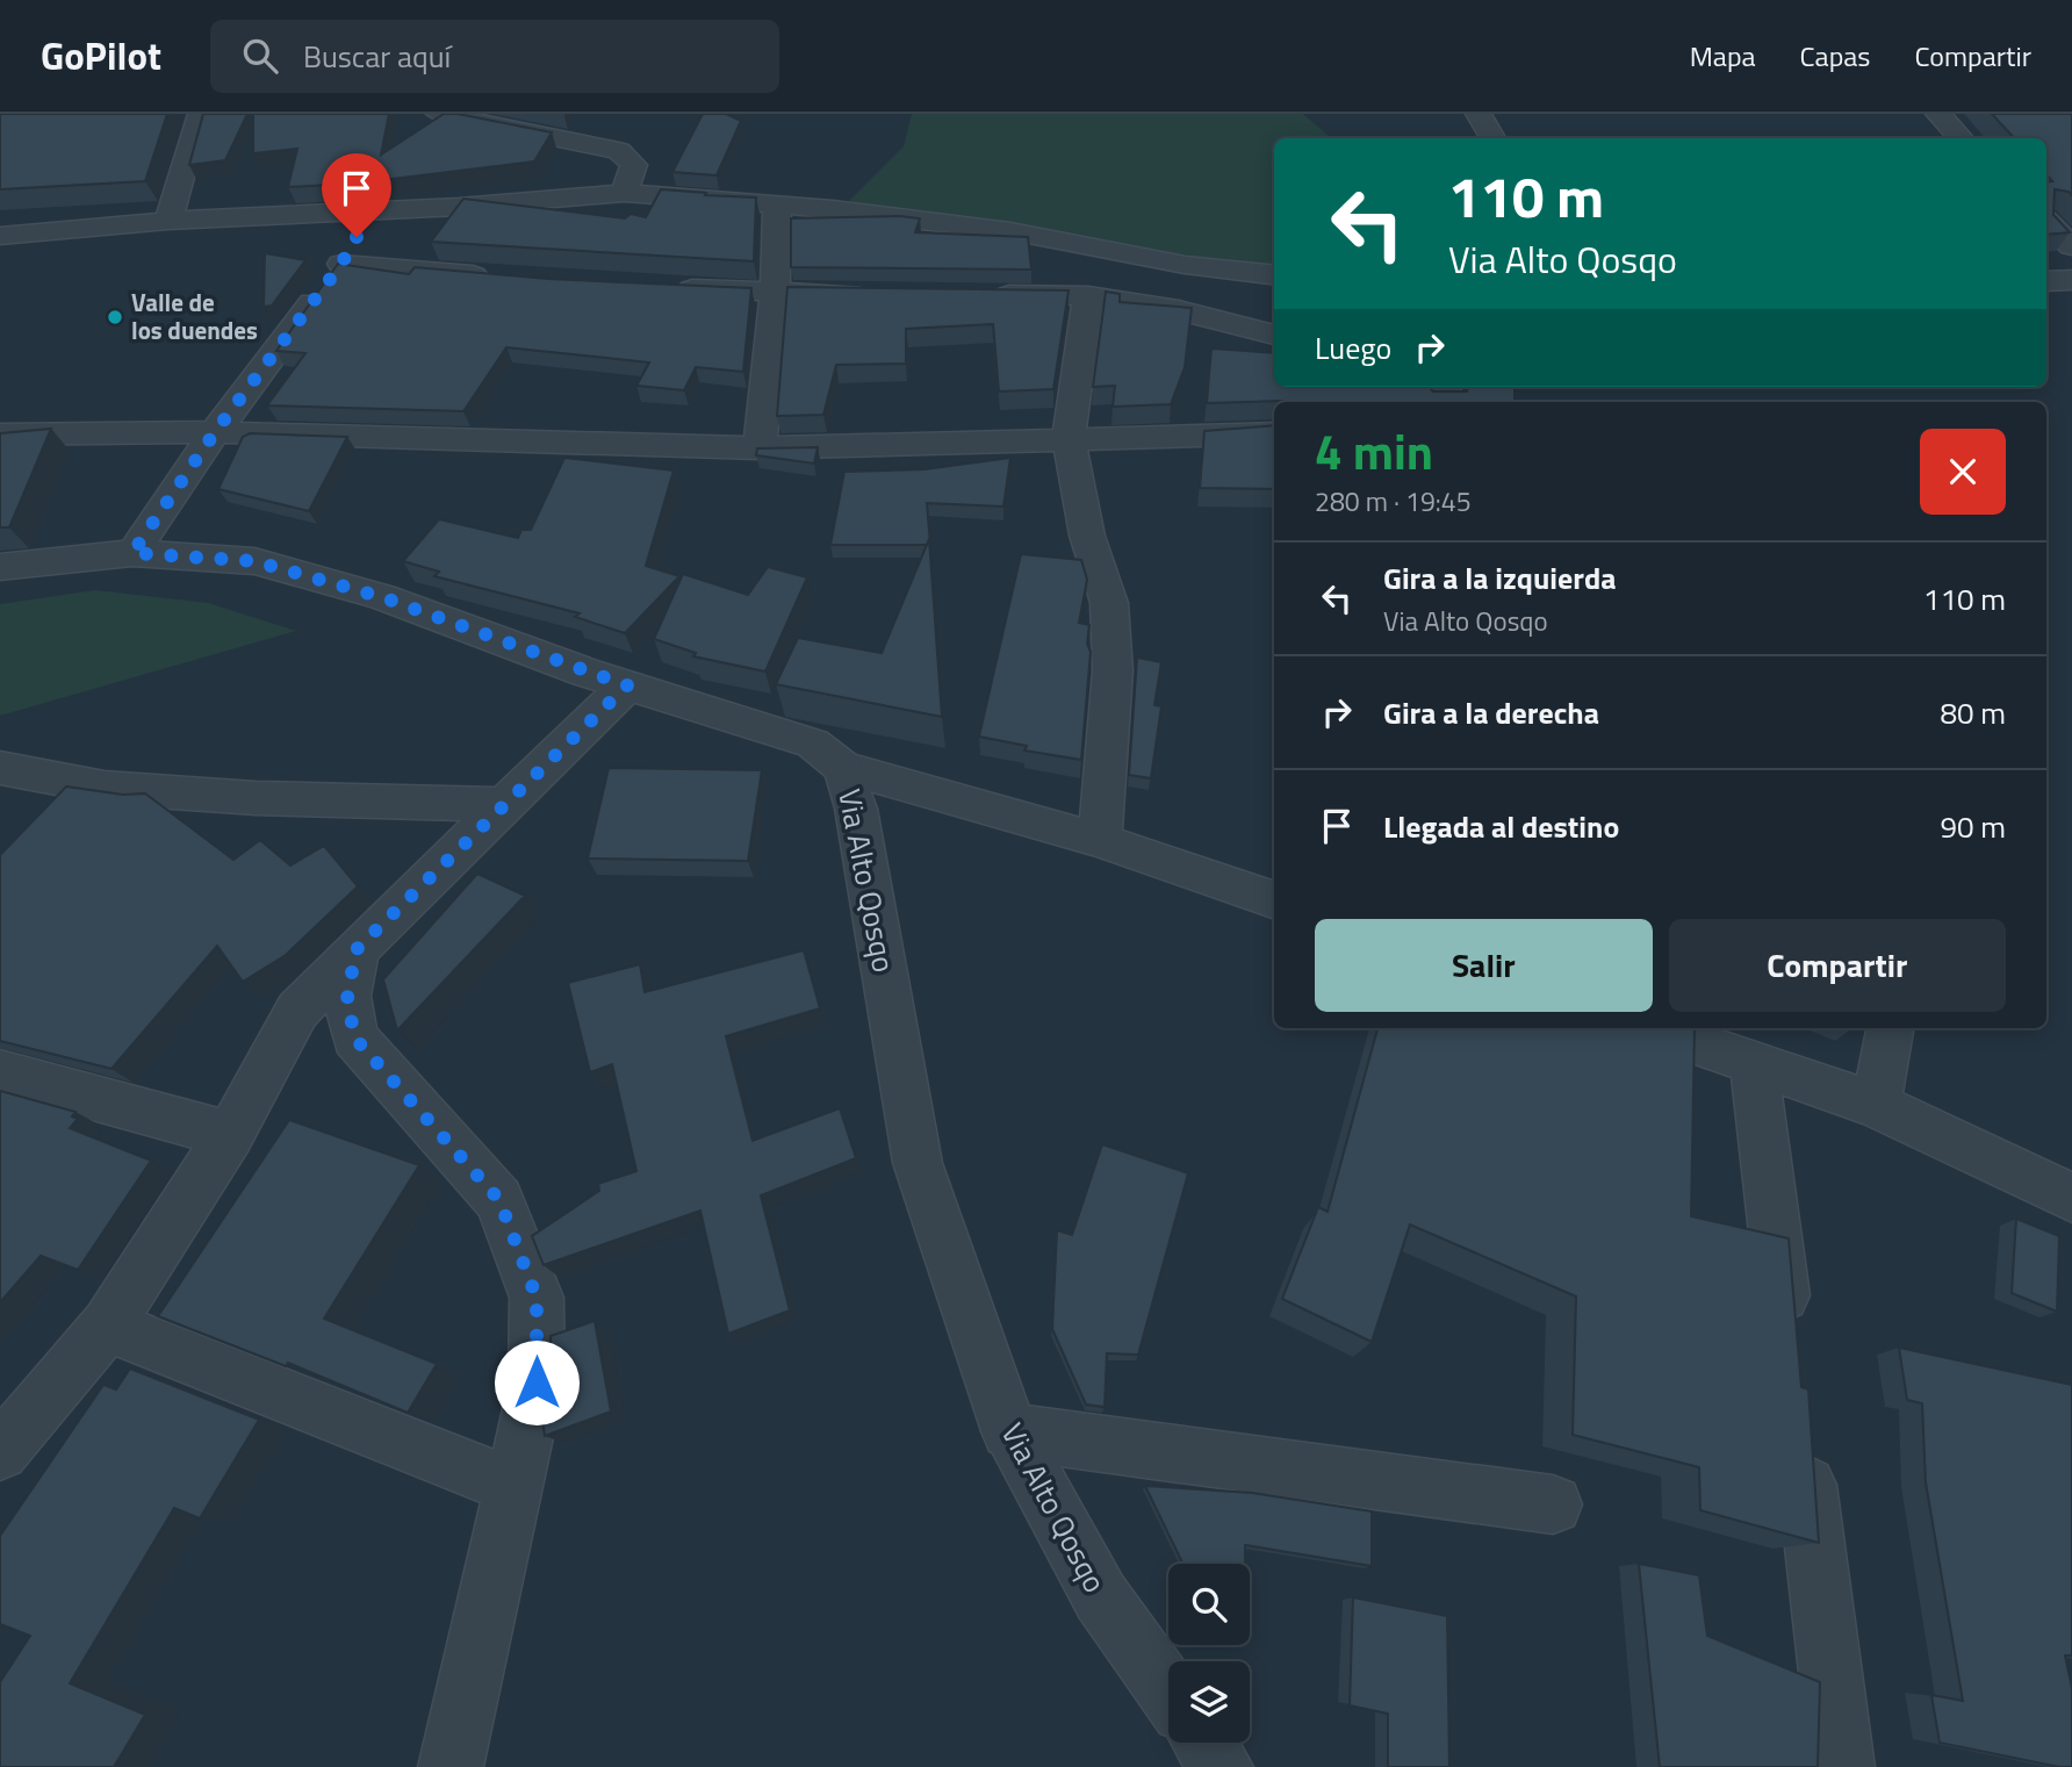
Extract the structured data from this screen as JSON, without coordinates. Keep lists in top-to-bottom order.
{
  "streets": {
    "street": ["Via Alto Qosqo"]
  },
  "places": ["Valle de los duendes"],
  "page": {
    "header": "GoPilot",
    "search": "Buscar aquí",
    "nav": ["Mapa", "Capas", "Compartir"],
    "turn": ["110 m", "Via Alto Qosqo"],
    "then": "Luego",
    "heading": ["4 min", "280 m · 19:45"],
    "list": [
      {
        "name": "Gira a la izquierda",
        "note": "Via Alto Qosqo",
        "value": "110 m"
      },
      {
        "name": "Gira a la derecha",
        "value": "80 m"
      },
      {
        "name": "Llegada al destino",
        "value": "90 m"
      }
    ],
    "buttons": ["Salir", "Compartir"]
  }
}
